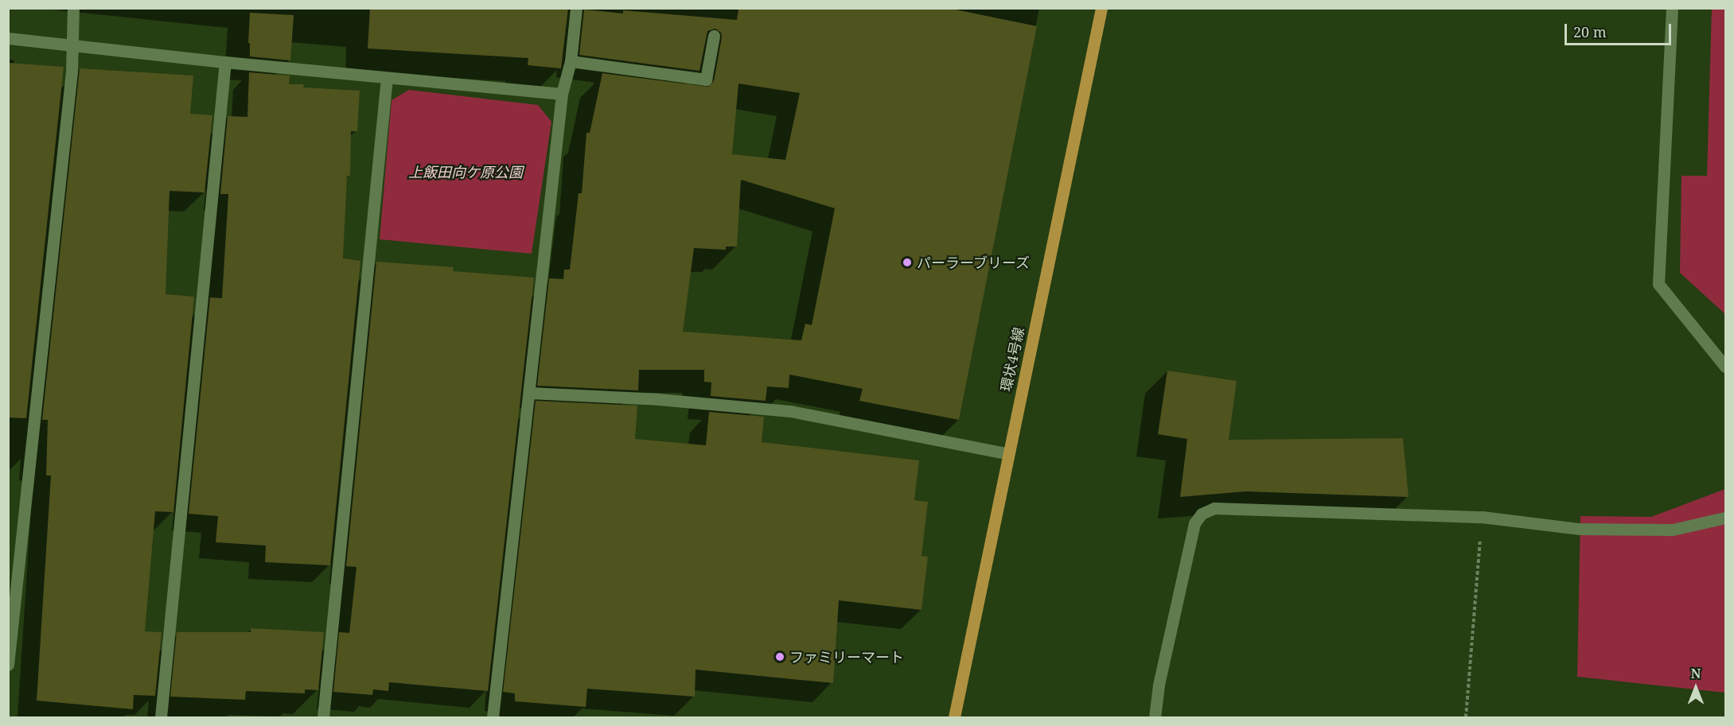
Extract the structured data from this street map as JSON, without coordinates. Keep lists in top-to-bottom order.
{
  "streets": {
    "main road": ["環状4号線"]
  },
  "parks": ["上飯田向ケ原公園"],
  "places": ["パーラーブリーズ", "ファミリーマート"],
  "scale_bar": "20 m",
  "north": "top"
}
